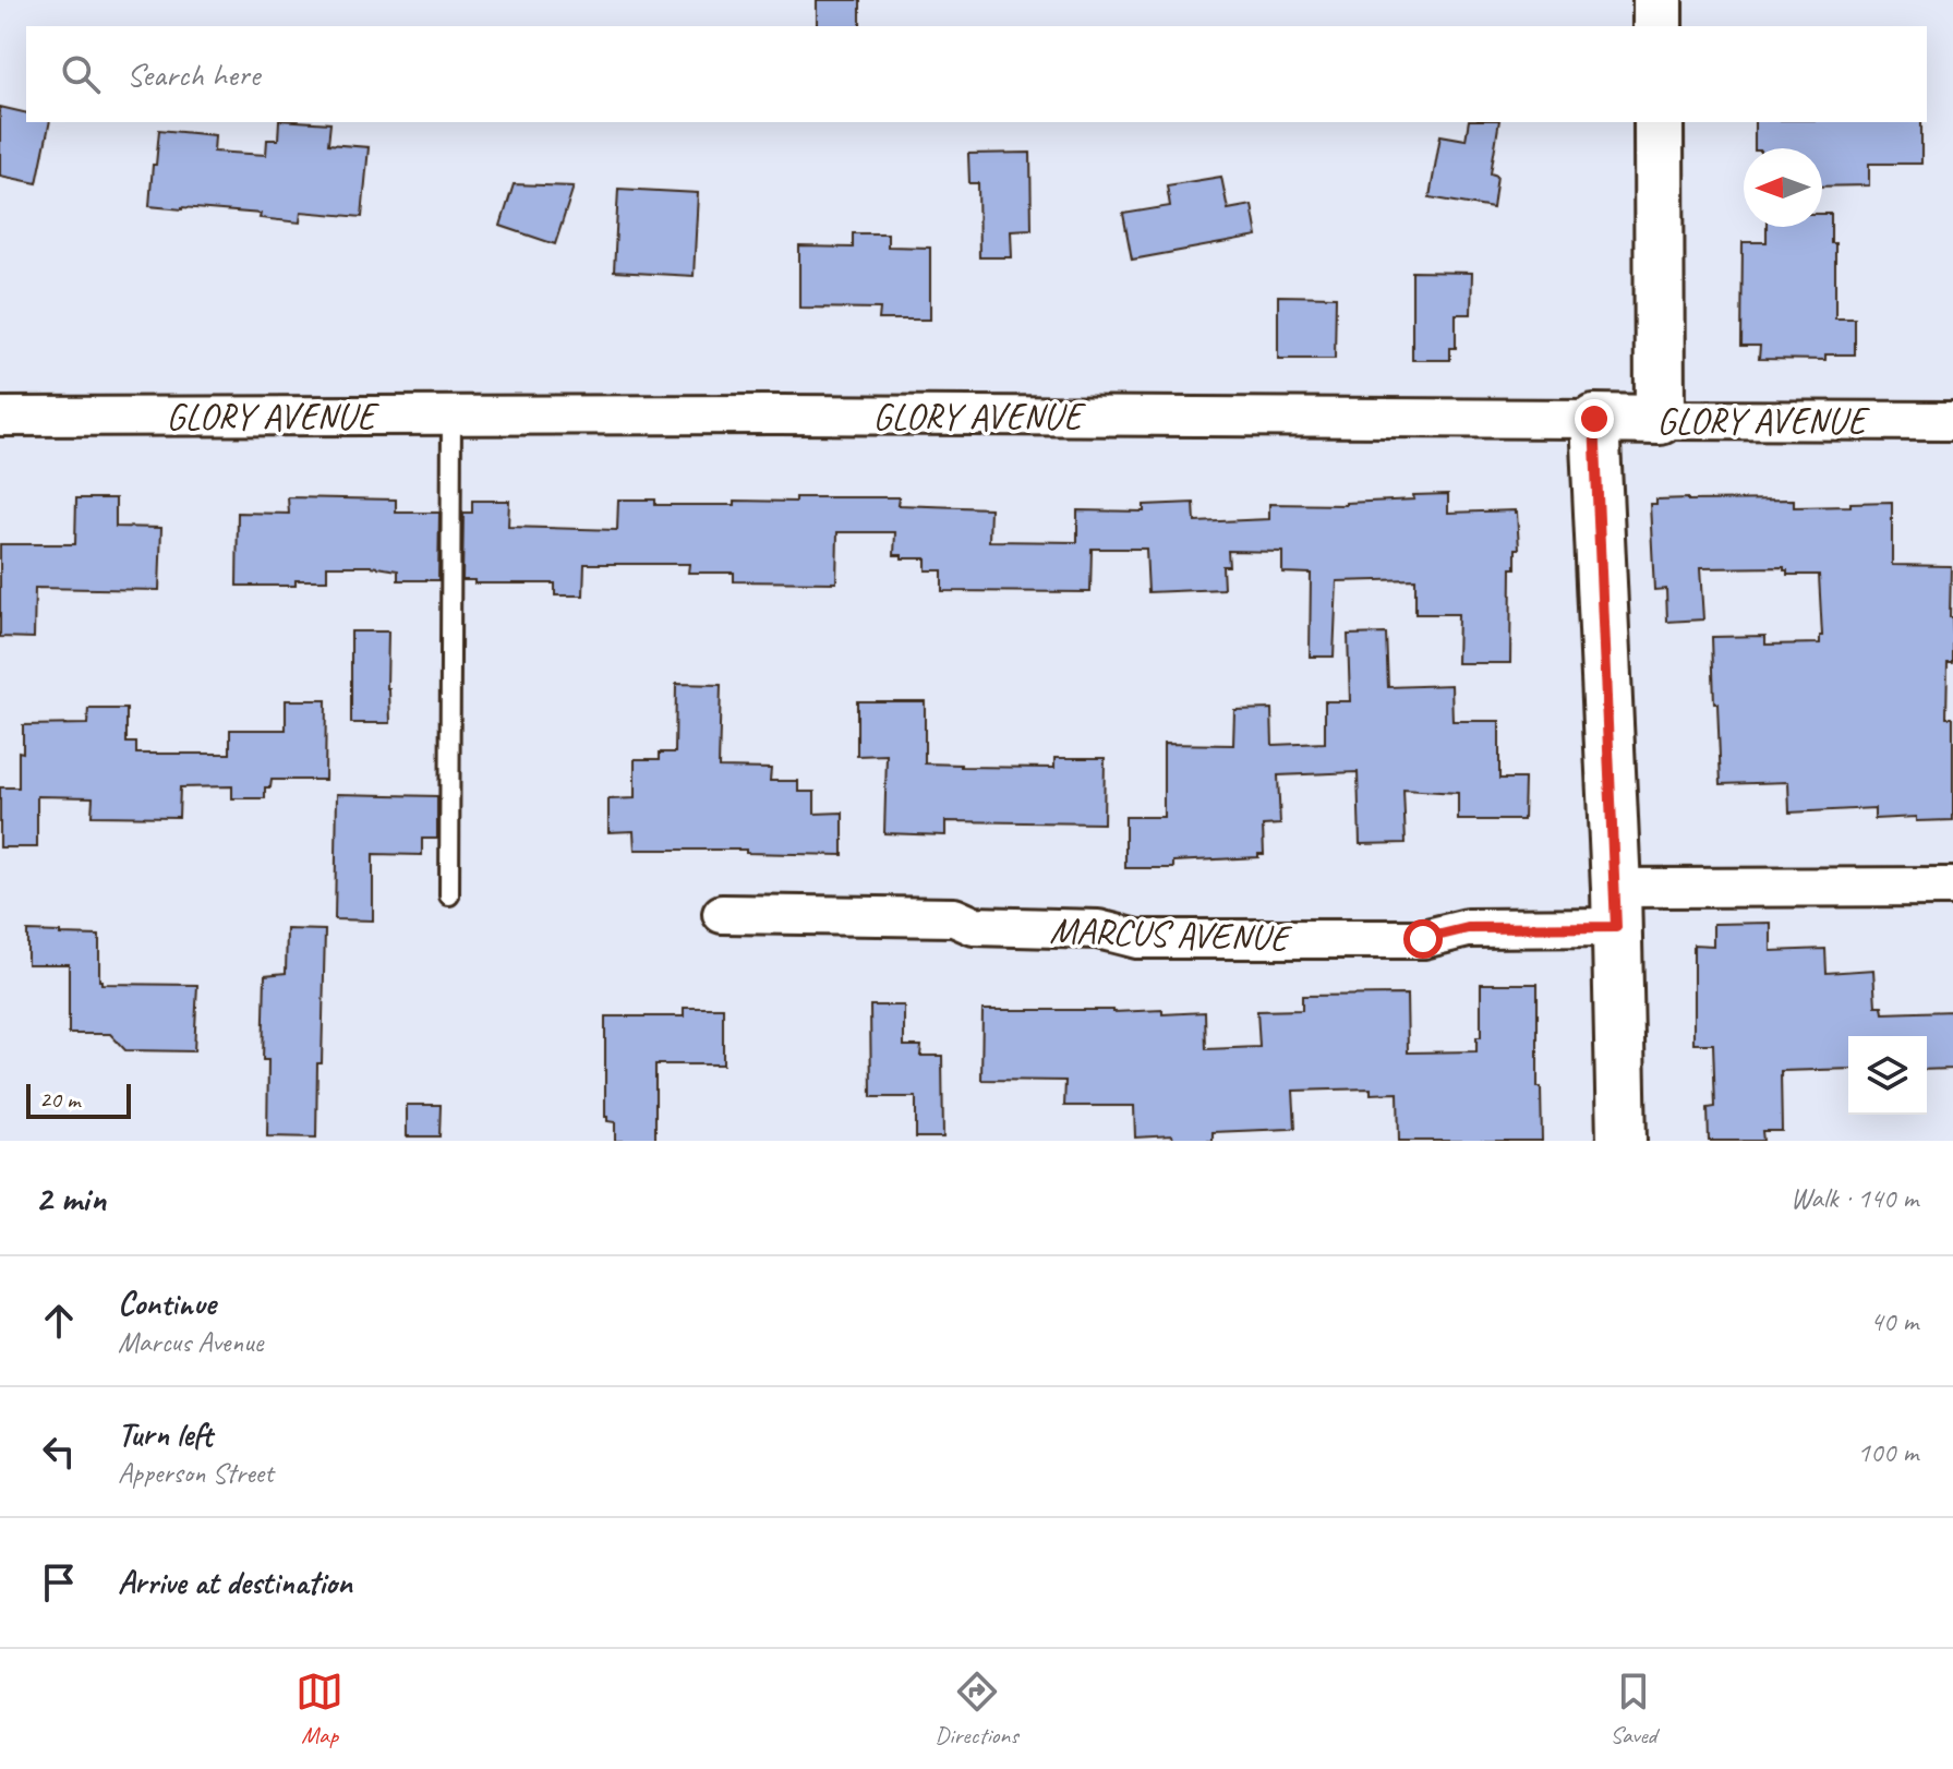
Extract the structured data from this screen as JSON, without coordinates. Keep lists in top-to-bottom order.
{
  "streets": {
    "street": ["GLORY AVENUE", "MARCUS AVENUE"]
  },
  "scale_bar": "20 m",
  "north": "left",
  "page": {
    "search": "Search here",
    "scale": "20 m",
    "heading": ["2 min", "Walk · 140 m"],
    "list": [
      ["Continue", "Marcus Avenue", "40 m"],
      ["Turn left", "Apperson Street", "100 m"],
      "Arrive at destination"
    ],
    "nav": ["Map", "Directions", "Saved"]
  }
}
